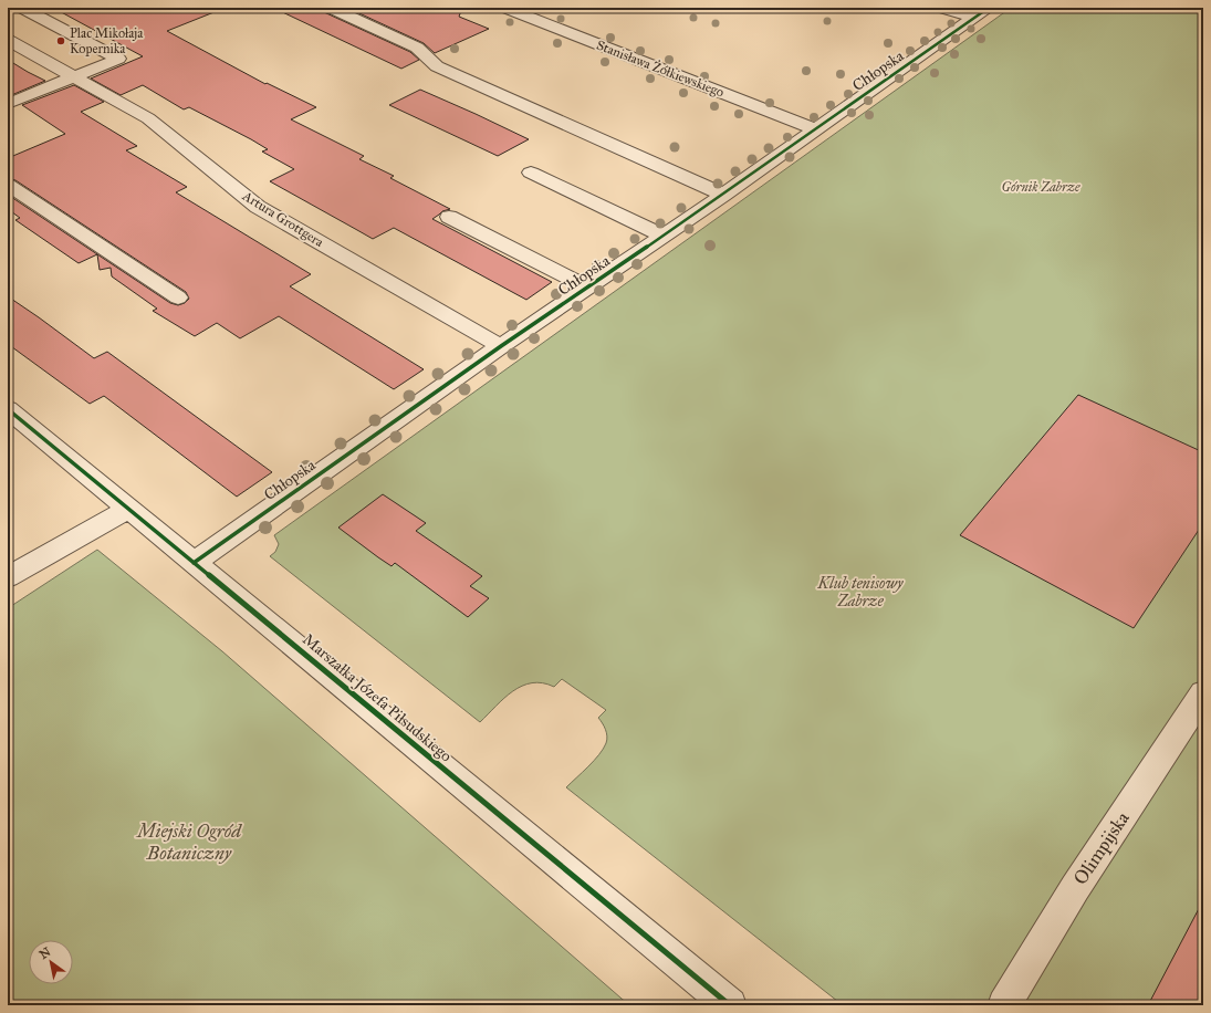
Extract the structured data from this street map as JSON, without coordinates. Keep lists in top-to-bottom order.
{
  "streets": {
    "street": [
      "Stanisława Żółkiewskiego",
      "Chłopska",
      "Artura Grottgera",
      "Marszałka Józefa Piłsudskiego",
      "Olimpijska"
    ]
  },
  "crossings": [
    ["Stanisława Żółkiewskiego", "Chłopska"],
    ["Chłopska", "Artura Grottgera"],
    ["Chłopska", "Marszałka Józefa Piłsudskiego"]
  ],
  "parks": ["Górnik Zabrze", "Klub tenisowy Zabrze", "Miejski Ogród Botaniczny"],
  "places": ["Plac Mikołaja Kopernika"],
  "north": "top left"
}
